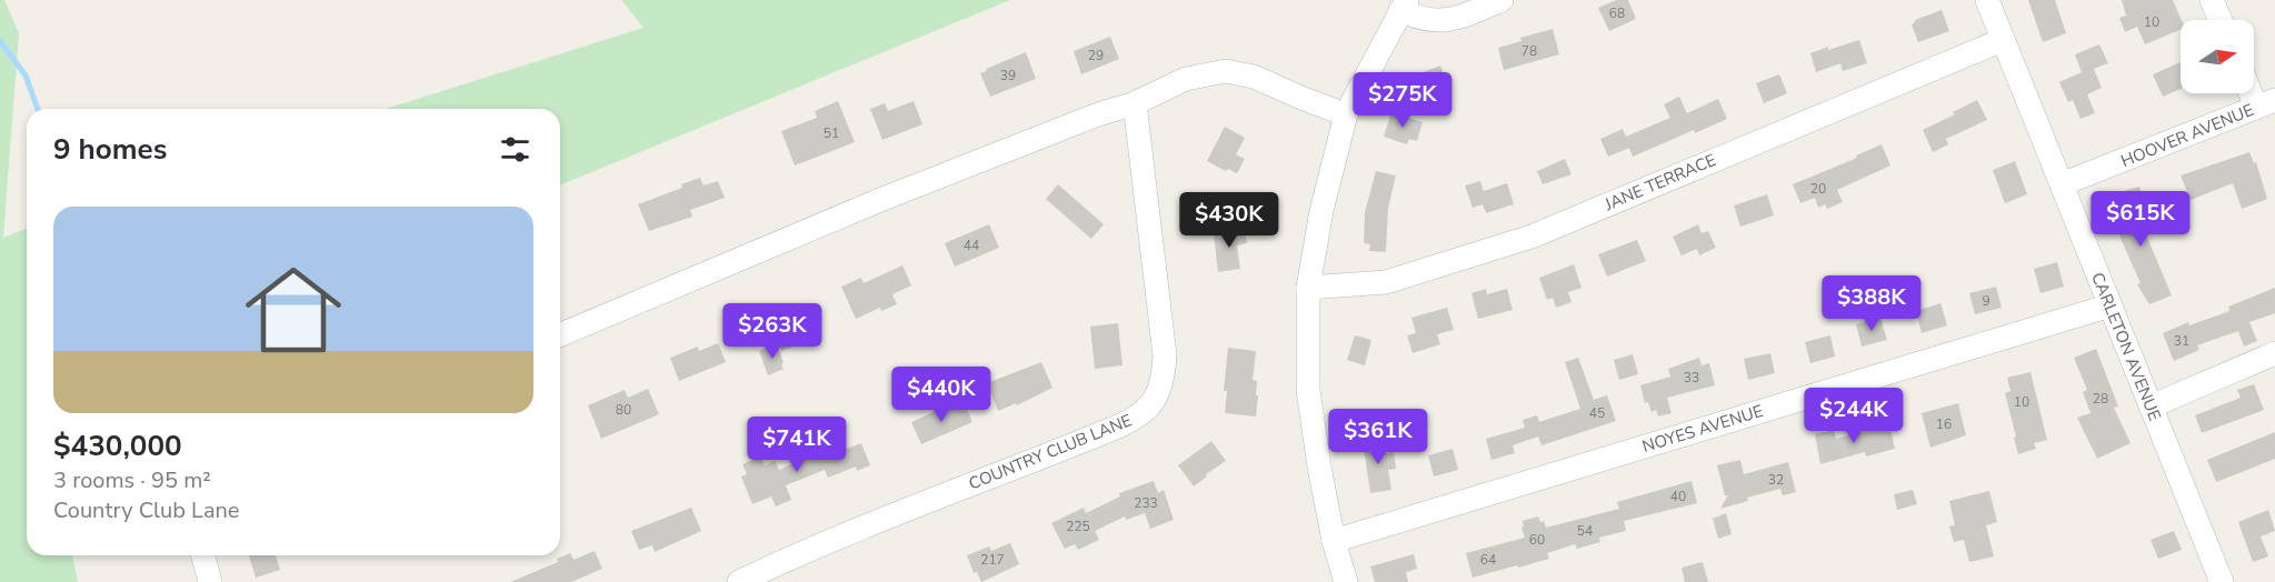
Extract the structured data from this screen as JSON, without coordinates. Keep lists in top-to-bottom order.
{
  "streets": {
    "street": [
      "HOOVER AVENUE",
      "JANE TERRACE",
      "CARLETON AVENUE",
      "NOYES AVENUE",
      "COUNTRY CLUB LANE"
    ]
  },
  "crossings": [
    ["HOOVER AVENUE", "CARLETON AVENUE"],
    ["JANE TERRACE", "CARLETON AVENUE"],
    ["CARLETON AVENUE", "NOYES AVENUE"]
  ],
  "house_numbers": [
    "68",
    "10",
    "78",
    "29",
    "39",
    "51",
    "20",
    "44",
    "9",
    "31",
    "33",
    "28",
    "10",
    "80",
    "45",
    "16",
    "32",
    "40",
    "233",
    "225",
    "54",
    "60",
    "217",
    "64"
  ],
  "north": "right",
  "page": {
    "price": [
      "$275K",
      "$615K",
      "$430K",
      "$388K",
      "$263K",
      "$440K",
      "$244K",
      "$361K",
      "$741K"
    ],
    "heading": "9 homes",
    "list": [
      {
        "name": "$430,000",
        "note": "3 rooms · 95 m² · Country Club Lane"
      }
    ]
  }
}
